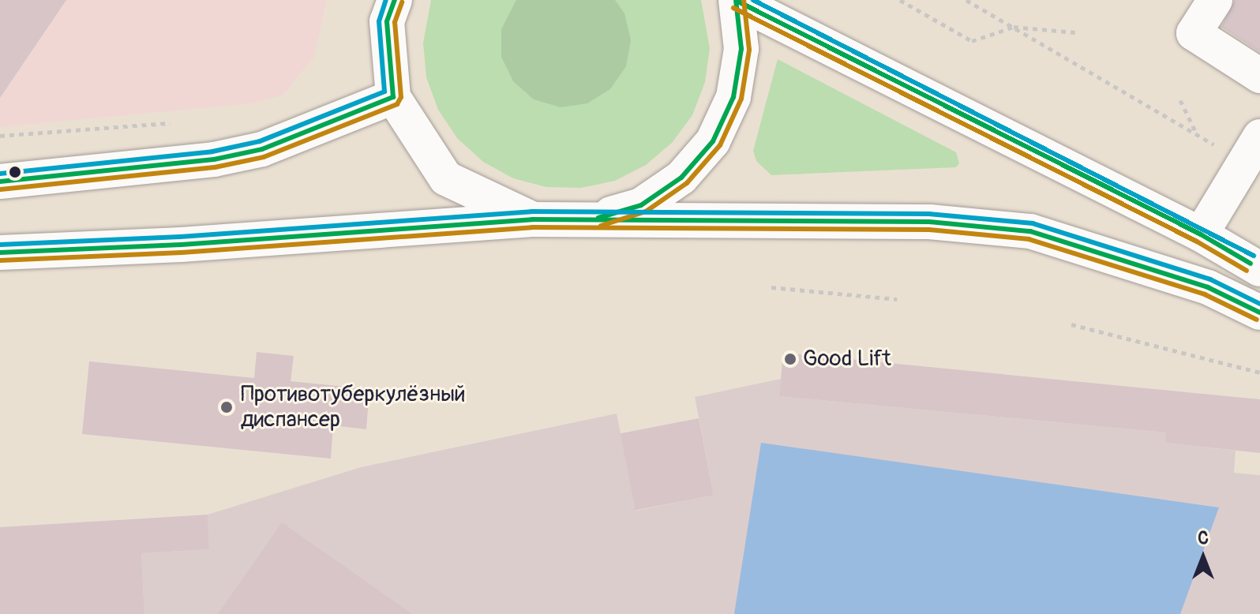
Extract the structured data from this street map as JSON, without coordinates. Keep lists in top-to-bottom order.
{
  "places": ["Good Lift", "Противотуберкулёзный диспансер"],
  "north": "top"
}
